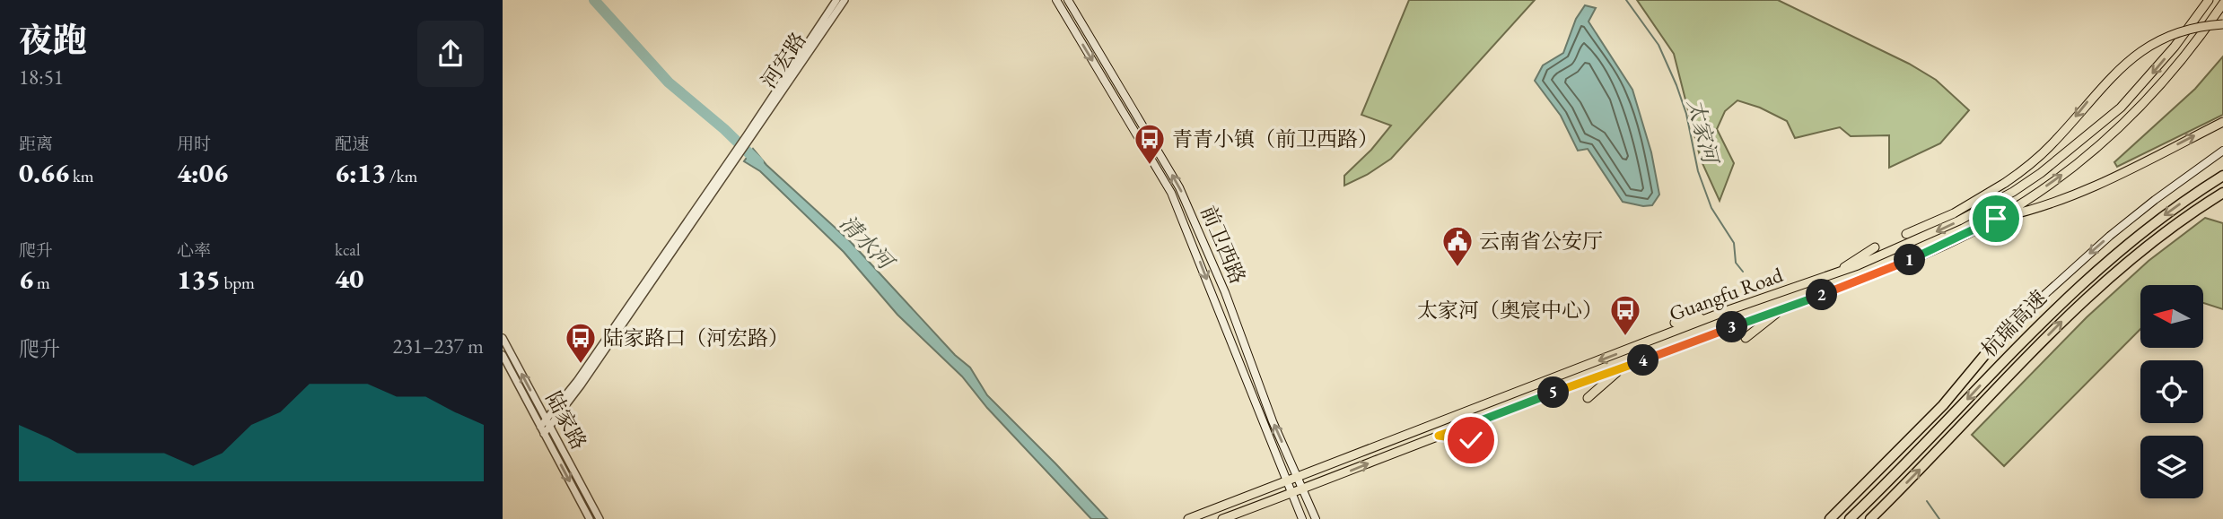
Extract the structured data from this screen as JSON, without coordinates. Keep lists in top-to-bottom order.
{
  "streets": {
    "highway": ["杭瑞高速"],
    "main road": ["前卫西路", "Guangfu Road"],
    "street": ["河宏路", "陆家路"]
  },
  "crossings": [
    ["前卫西路", "Guangfu Road"]
  ],
  "water": ["太家河", "清水河"],
  "places": {
    "bus stop": ["青青小镇（前卫西路）", "太家河（奥宸中心）", "陆家路口（河宏路）"],
    "public building": ["云南省公安厅"]
  },
  "north": "left",
  "page": {
    "heading": ["夜跑", "18:51"],
    "stats": [
      ["距离", "0.66 km"],
      ["用时", "4:06"],
      ["配速", "6:13 /km"],
      ["爬升", "6 m"],
      ["心率", "135 bpm"],
      ["kcal", "40"]
    ],
    "pins": [
      "1",
      "2",
      "3",
      "4",
      "5"
    ],
    "chart": ["爬升", "231–237 m"]
  }
}
